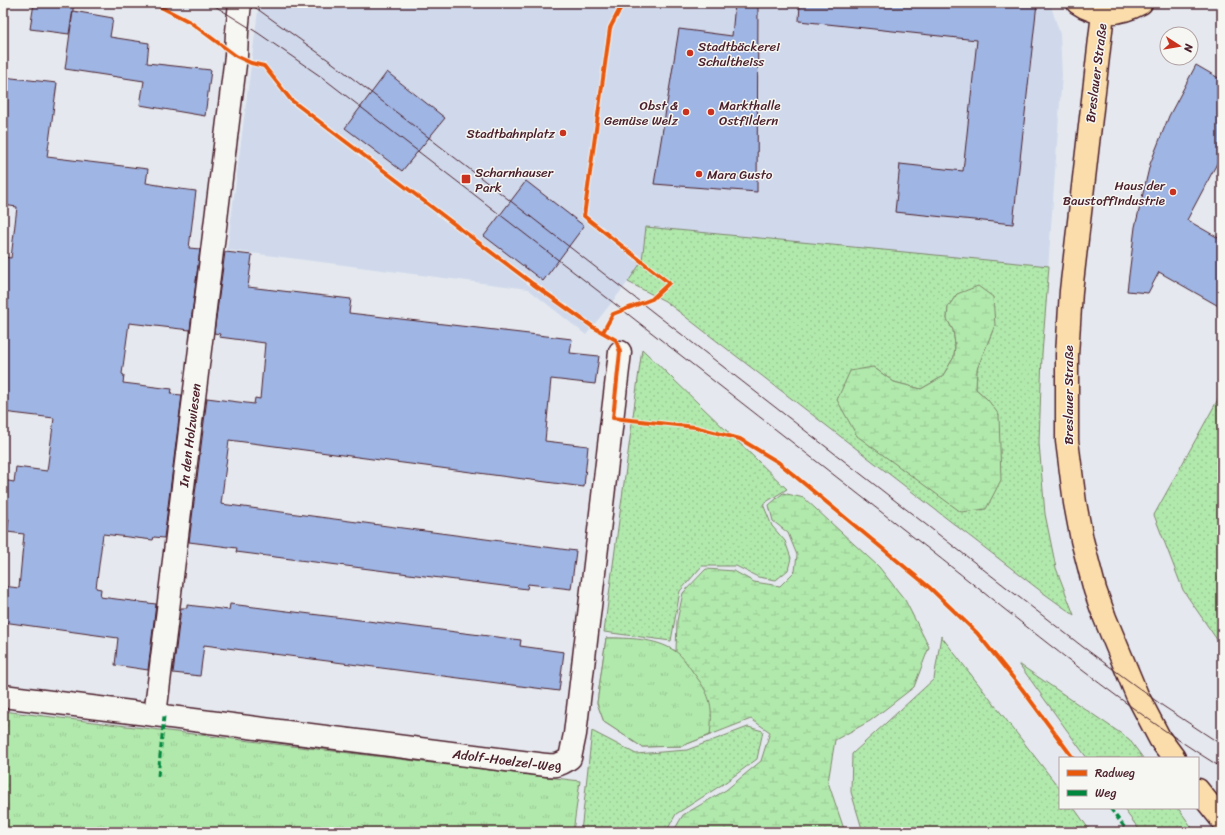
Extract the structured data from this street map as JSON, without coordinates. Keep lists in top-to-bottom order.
{
  "streets": {
    "main road": ["Breslauer Straße"],
    "street": ["In den Holzwiesen", "Adolf-Hoelzel-Weg"]
  },
  "crossings": [
    ["In den Holzwiesen", "Adolf-Hoelzel-Weg"]
  ],
  "places": {
    "other": [
      "Stadtbäckerei Schultheiss",
      "Obst & Gemüse Welz",
      "Markthalle Ostfildern",
      "Stadtbahnplatz",
      "Mara Gusto",
      "Haus der Baustoffindustrie"
    ],
    "transit": ["Scharnhauser Park"]
  },
  "legend": ["Radweg", "Weg"],
  "north": "right"
}
